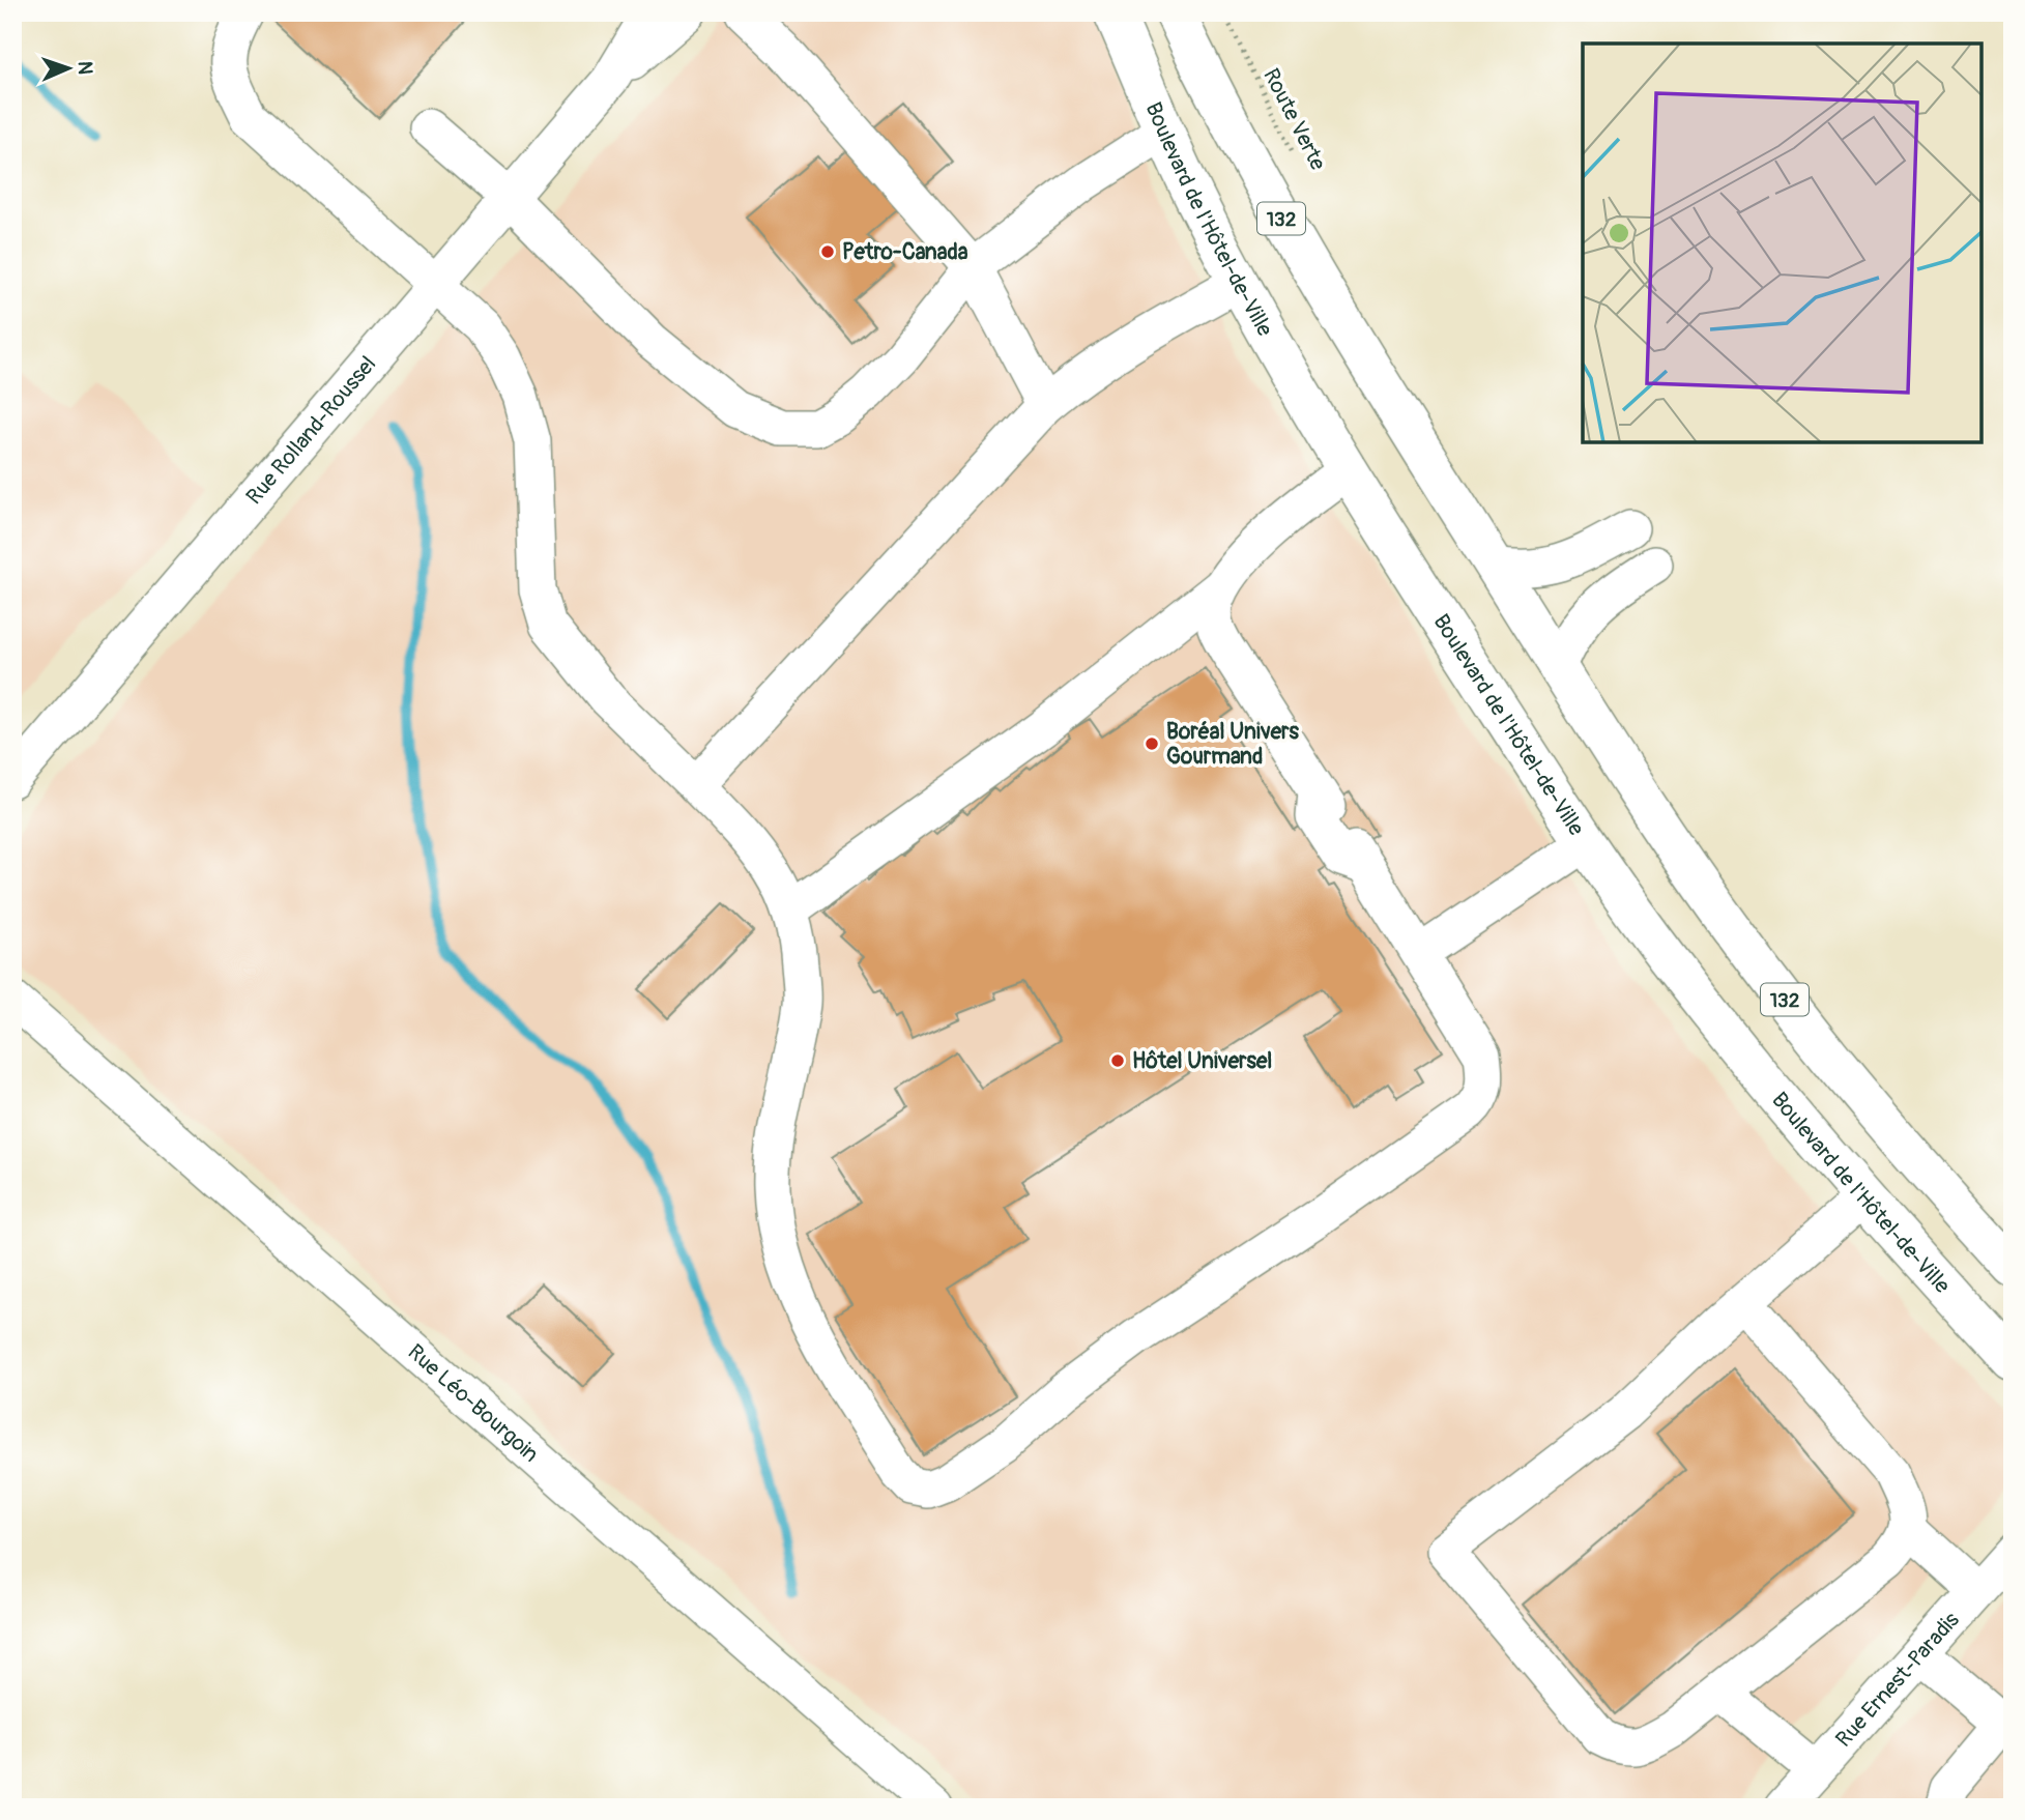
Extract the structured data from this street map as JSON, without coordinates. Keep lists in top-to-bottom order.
{
  "streets": {
    "main road": ["Boulevard de l'Hôtel-de-Ville", "132"],
    "street": ["Rue Rolland-Roussel", "Rue Léo-Bourgoin", "Rue Ernest-Paradis"],
    "path": ["Route Verte"]
  },
  "places": ["Petro-Canada", "Boréal Univers Gourmand", "Hôtel Universel"],
  "north": "right"
}
